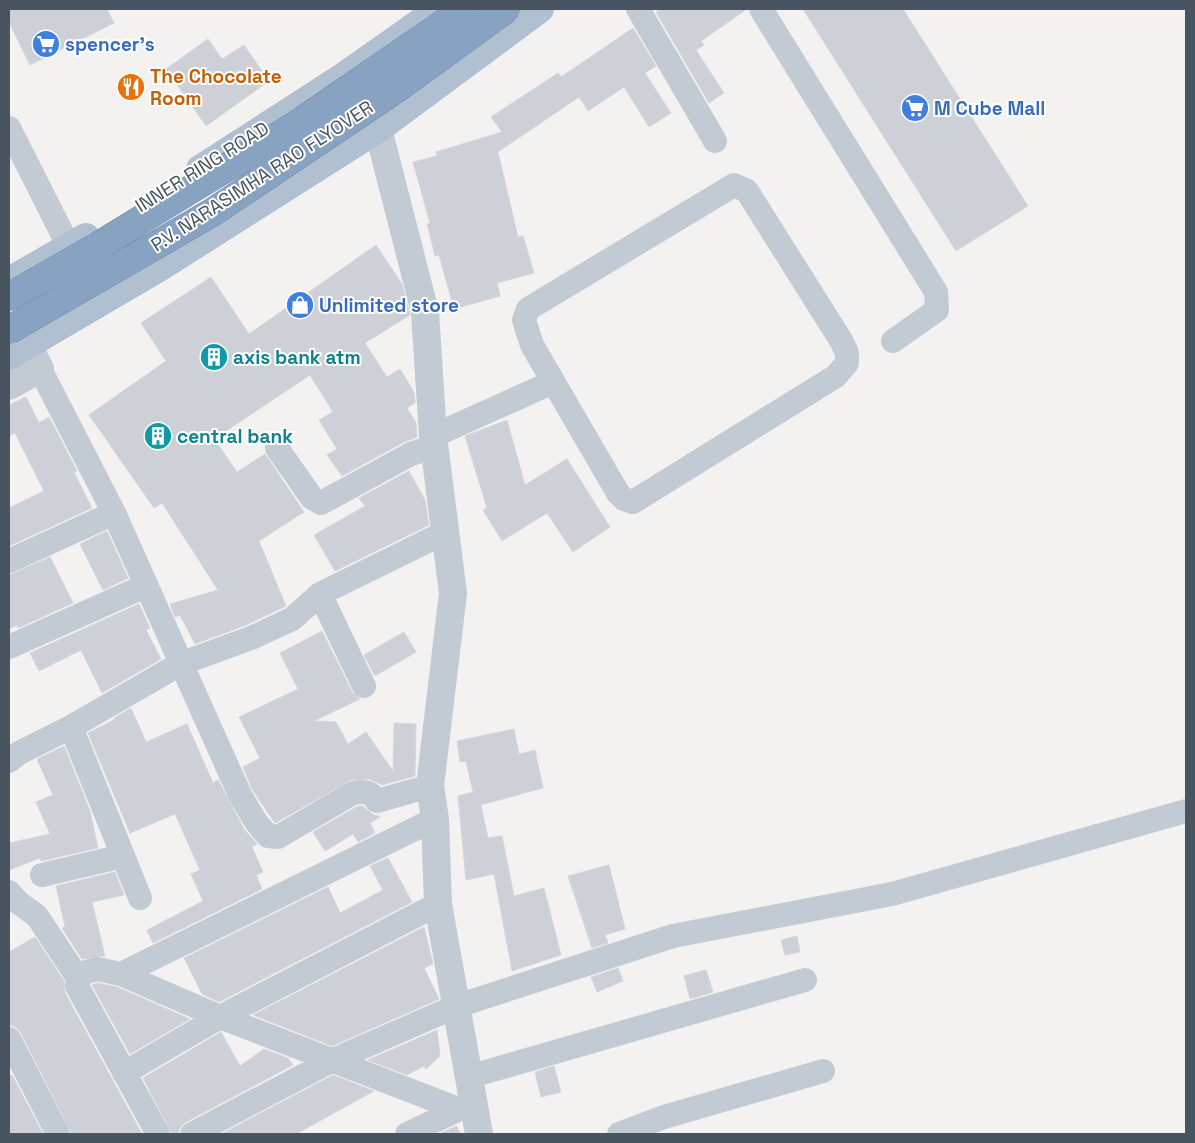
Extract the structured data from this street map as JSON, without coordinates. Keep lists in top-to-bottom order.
{
  "streets": {
    "highway": ["P.V. NARASIMHA RAO FLYOVER"],
    "main road": ["INNER RING ROAD"]
  },
  "places": {
    "supermarket": ["spencer's", "M Cube Mall"],
    "restaurant": ["The Chocolate Room"],
    "shop": ["Unlimited store"],
    "building": ["axis bank atm", "central bank"]
  }
}
